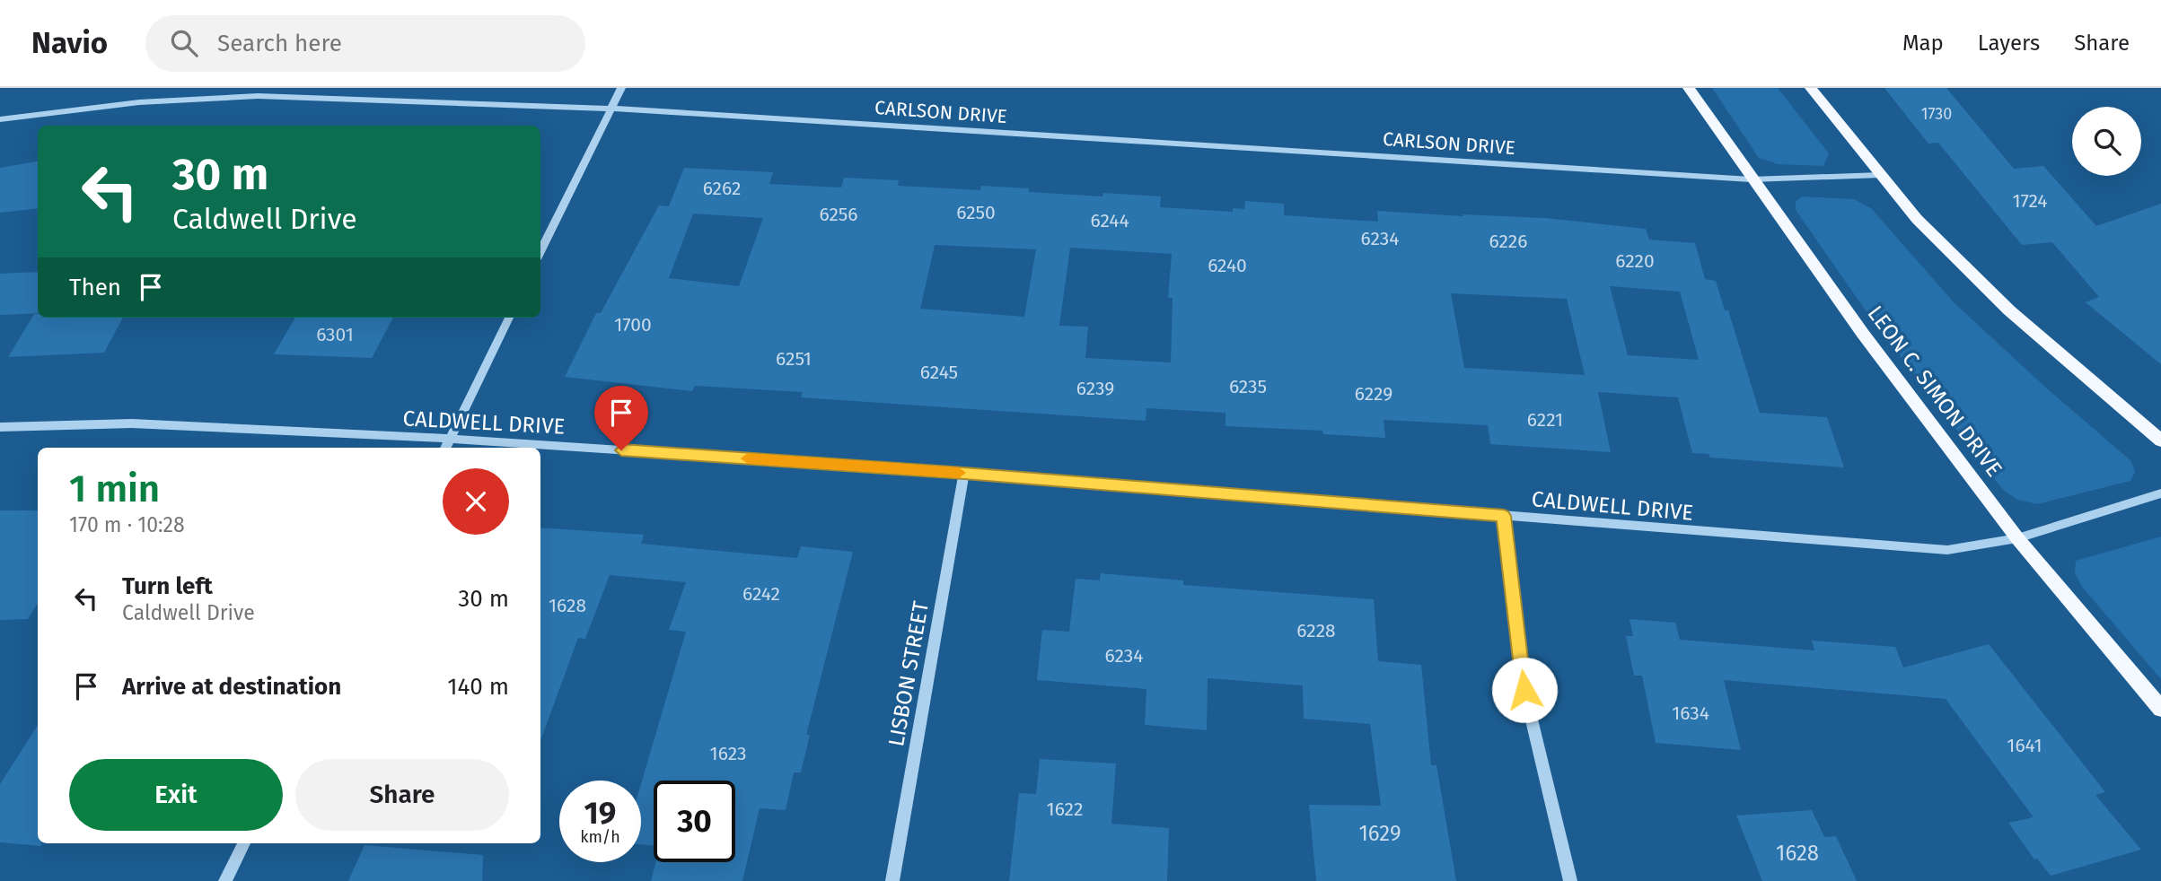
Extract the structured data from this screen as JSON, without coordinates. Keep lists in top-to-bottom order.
{
  "streets": {
    "main road": ["LEON C. SIMON DRIVE"],
    "street": ["CARLSON DRIVE", "CALDWELL DRIVE", "LISBON STREET"]
  },
  "crossings": [
    ["CARLSON DRIVE", "LEON C. SIMON DRIVE"],
    ["LEON C. SIMON DRIVE", "CALDWELL DRIVE"],
    ["CALDWELL DRIVE", "LISBON STREET"]
  ],
  "house_numbers": [
    "1730",
    "6262",
    "1724",
    "6250",
    "6256",
    "6244",
    "6234",
    "6226",
    "6220",
    "6240",
    "1700",
    "6301",
    "6251",
    "6245",
    "6235",
    "6239",
    "6229",
    "6221",
    "6242",
    "1628",
    "6228",
    "6234",
    "1634",
    "1641",
    "1623",
    "1622",
    "1629",
    "1628"
  ],
  "page": {
    "header": "Navio",
    "search": "Search here",
    "nav": ["Map", "Layers", "Share"],
    "turn": ["30 m", "Caldwell Drive"],
    "then": "Then",
    "heading": ["1 min", "170 m · 10:28"],
    "list": [
      {
        "name": "Turn left",
        "note": "Caldwell Drive",
        "value": "30 m"
      },
      {
        "name": "Arrive at destination",
        "value": "140 m"
      }
    ],
    "buttons": ["Exit", "Share"],
    "speed": "19 km/h",
    "limit": "30"
  }
}
